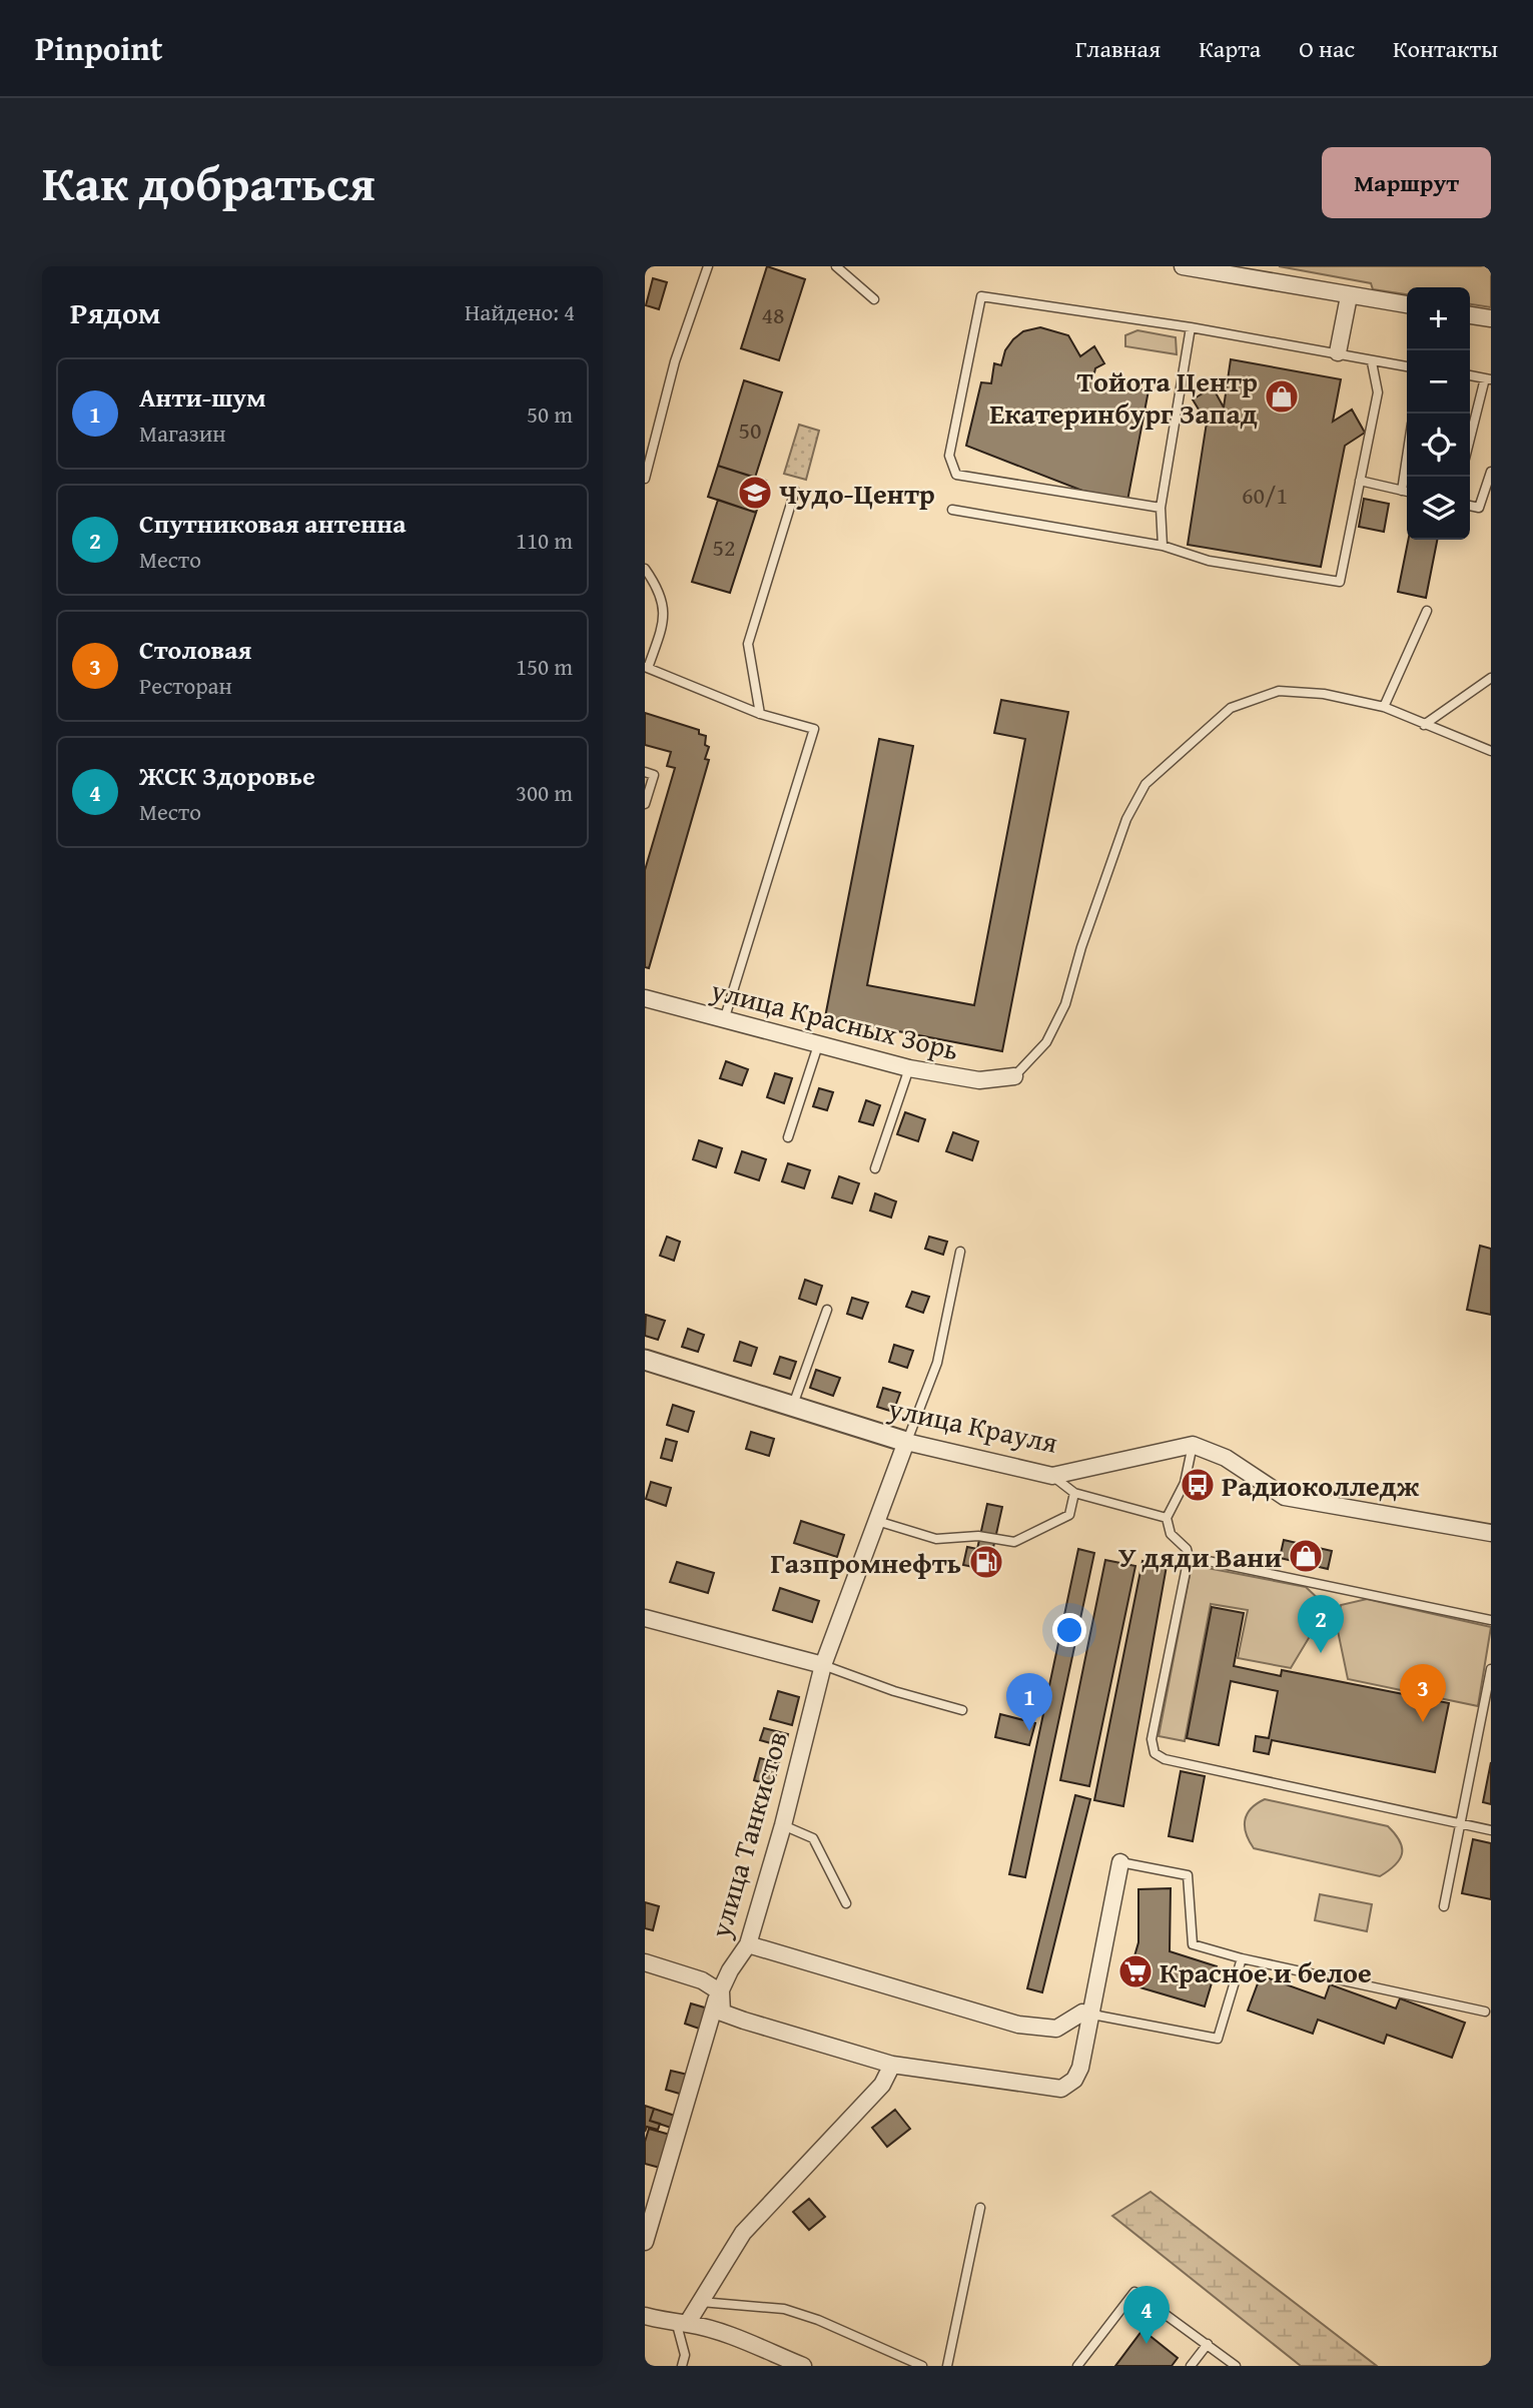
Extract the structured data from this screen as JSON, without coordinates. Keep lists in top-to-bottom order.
{
  "streets": {
    "street": ["улица Красных Зорь", "улица Крауля", "улица Танкистов"]
  },
  "crossings": [
    ["улица Крауля", "улица Танкистов"]
  ],
  "places": {
    "shop": ["Тойота Центр Екатеринбург Запад", "У дяди Вани"],
    "school or university": ["Чудо-Центр"],
    "bus stop": ["Радиоколледж"],
    "fuel station": ["Газпромнефть"],
    "supermarket": ["Красное и белое"]
  },
  "house_numbers": [
    "48",
    "50",
    "60/1",
    "52"
  ],
  "page": {
    "header": "Pinpoint",
    "nav": [
      "Главная",
      "Карта",
      "О нас",
      "Контакты"
    ],
    "title": "Как добраться",
    "buttons": "Маршрут",
    "heading": ["Рядом", "Найдено: 4"],
    "map_buttons": ["+", "−"],
    "list": [
      {
        "mark": "1",
        "name": "Анти-шум",
        "note": "Магазин",
        "value": "50 m"
      },
      {
        "mark": "2",
        "name": "Спутниковая антенна",
        "note": "Место",
        "value": "110 m"
      },
      {
        "mark": "3",
        "name": "Столовая",
        "note": "Ресторан",
        "value": "150 m"
      },
      {
        "mark": "4",
        "name": "ЖСК Здоровье",
        "note": "Место",
        "value": "300 m"
      }
    ],
    "pins": [
      "2",
      "3",
      "1",
      "4"
    ]
  }
}
